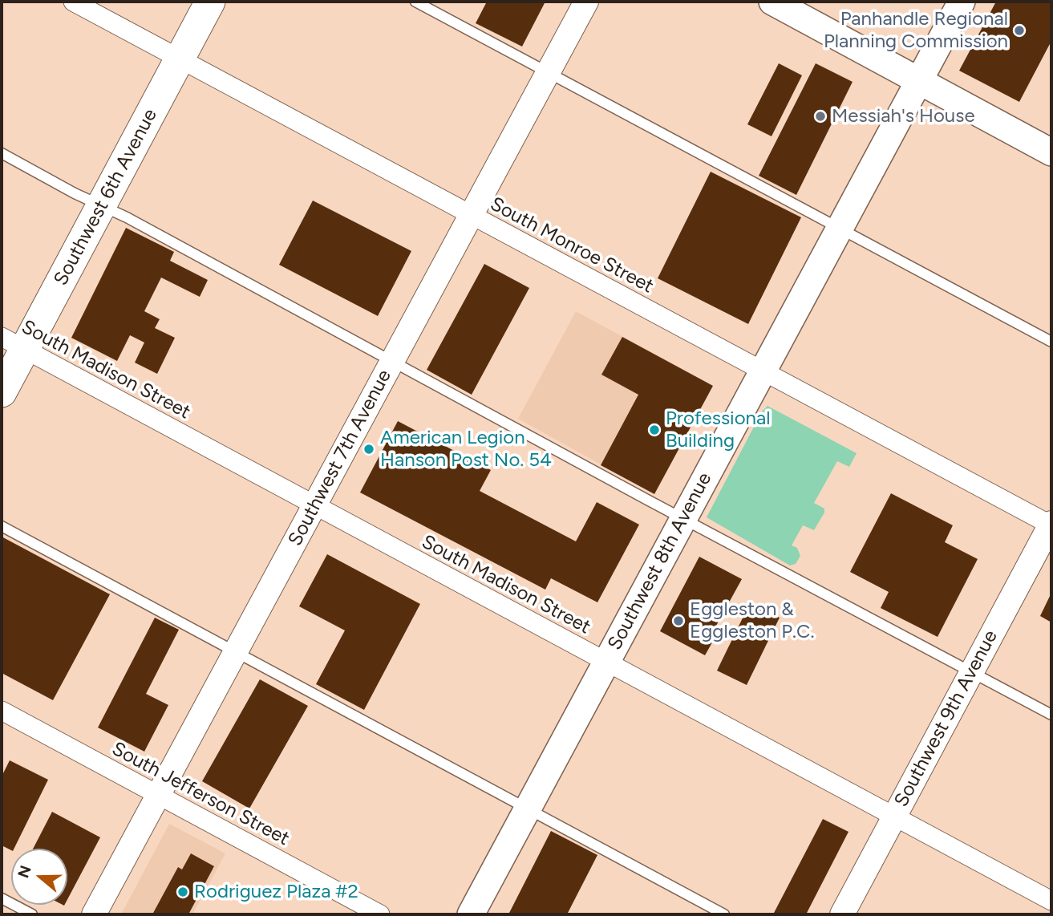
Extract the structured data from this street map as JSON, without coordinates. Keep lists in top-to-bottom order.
{
  "streets": {
    "main road": ["Southwest 6th Avenue", "Southwest 8th Avenue"],
    "street": [
      "South Monroe Street",
      "South Madison Street",
      "Southwest 7th Avenue",
      "Southwest 9th Avenue",
      "South Jefferson Street"
    ]
  },
  "crossings": [
    ["Southwest 6th Avenue", "South Monroe Street"],
    ["Southwest 6th Avenue", "South Madison Street"],
    ["South Monroe Street", "Southwest 7th Avenue"],
    ["South Monroe Street", "Southwest 8th Avenue"],
    ["South Monroe Street", "Southwest 9th Avenue"],
    ["South Madison Street", "Southwest 7th Avenue"],
    ["South Madison Street", "Southwest 8th Avenue"],
    ["South Madison Street", "Southwest 9th Avenue"],
    ["Southwest 7th Avenue", "South Jefferson Street"]
  ],
  "places": [
    "Panhandle Regional Planning Commission",
    "Messiah's House",
    "Professional Building",
    "American Legion Hanson Post No. 54",
    "Eggleston & Eggleston P.C.",
    "Rodriguez Plaza #2"
  ],
  "north": "left"
}
